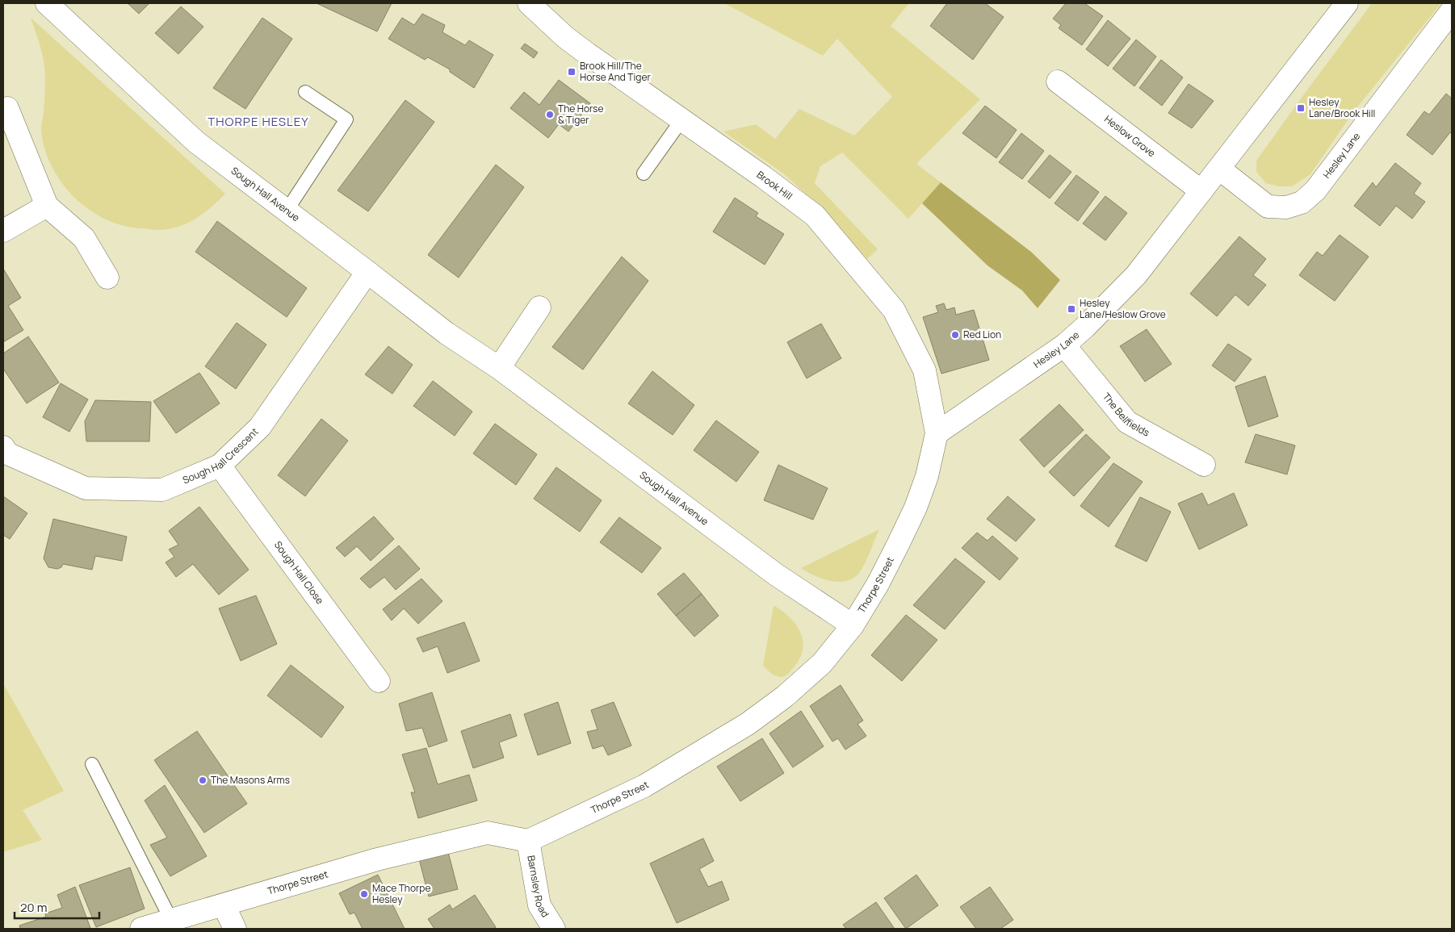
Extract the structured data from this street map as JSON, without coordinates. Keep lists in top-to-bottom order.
{
  "streets": {
    "street": [
      "Heslow Grove",
      "Hesley Lane",
      "Brook Hill",
      "Sough Hall Avenue",
      "The Bellfields",
      "Sough Hall Crescent",
      "Sough Hall Close",
      "Thorpe Street",
      "Barnsley Road"
    ]
  },
  "crossings": [
    ["Heslow Grove", "Hesley Lane"],
    ["Hesley Lane", "Brook Hill"],
    ["Hesley Lane", "The Bellfields"],
    ["Hesley Lane", "Thorpe Street"],
    ["Brook Hill", "Thorpe Street"],
    ["Sough Hall Avenue", "Sough Hall Crescent"],
    ["Sough Hall Avenue", "Thorpe Street"],
    ["Sough Hall Crescent", "Sough Hall Close"],
    ["Thorpe Street", "Barnsley Road"]
  ],
  "districts": ["THORPE HESLEY"],
  "places": {
    "transit": ["Brook Hill/The Horse And Tiger", "Hesley Lane/Brook Hill", "Hesley Lane/Heslow Grove"],
    "other": [
      "The Horse & Tiger",
      "Red Lion",
      "The Masons Arms",
      "Mace Thorpe Hesley"
    ]
  },
  "scale_bar": "20 m"
}
